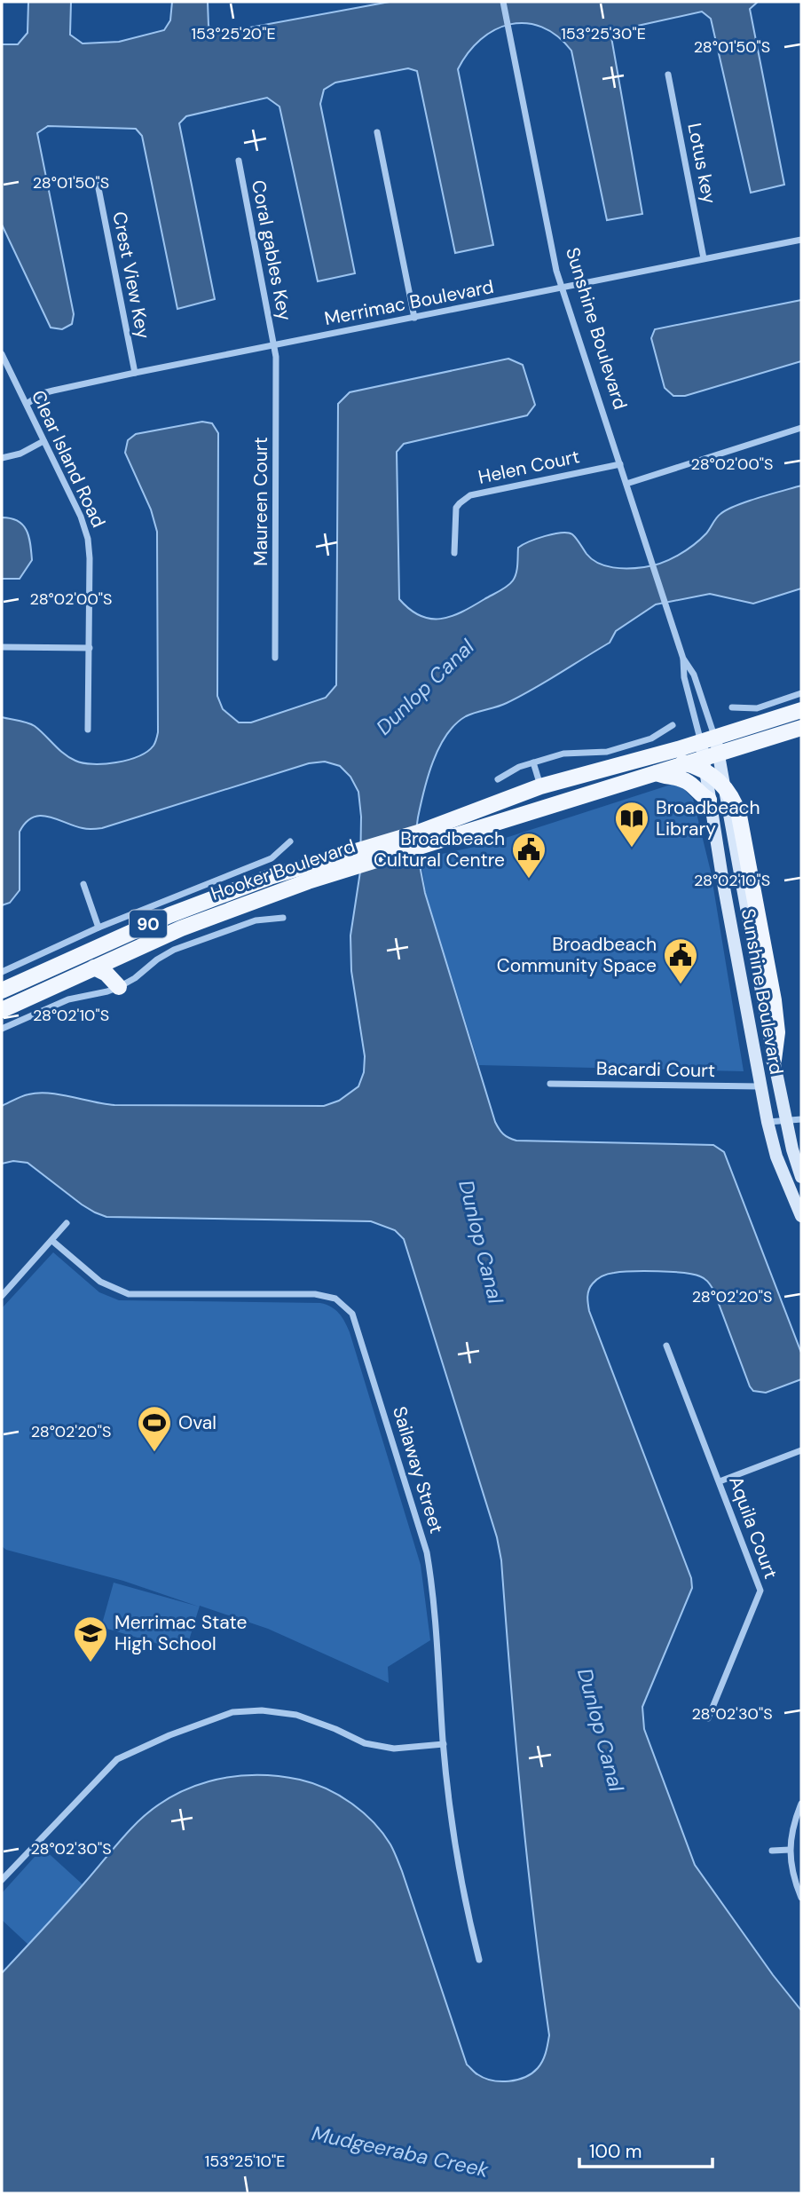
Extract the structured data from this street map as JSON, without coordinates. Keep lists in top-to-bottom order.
{
  "streets": {
    "main road": ["Sunshine Boulevard", "Hooker Boulevard", "90"],
    "street": [
      "Lotus key",
      "Coral gables Key",
      "Crest View Key",
      "Merrimac Boulevard",
      "Clear Island Road",
      "Helen Court",
      "Maureen Court",
      "Bacardi Court",
      "Sailaway Street",
      "Aquila Court"
    ]
  },
  "crossings": [
    ["Lotus key", "Merrimac Boulevard"],
    ["Coral gables Key", "Merrimac Boulevard"],
    ["Coral gables Key", "Maureen Court"],
    ["Crest View Key", "Merrimac Boulevard"],
    ["Merrimac Boulevard", "Sunshine Boulevard"],
    ["Merrimac Boulevard", "Clear Island Road"],
    ["Merrimac Boulevard", "Maureen Court"],
    ["Sunshine Boulevard", "Helen Court"],
    ["Sunshine Boulevard", "Hooker Boulevard"],
    ["Sunshine Boulevard", "Bacardi Court"]
  ],
  "water": ["Dunlop Canal", "Mudgeeraba Creek"],
  "places": {
    "library": ["Broadbeach Library"],
    "public building": ["Broadbeach Cultural Centre", "Broadbeach Community Space"],
    "sports": ["Oval"],
    "school or university": ["Merrimac State High School"]
  },
  "scale_bar": "100 m",
  "coordinates": [
    "153°25'20\"E",
    "153°25'30\"E",
    "28°01'50\"S",
    "28°02'00\"S",
    "28°02'10\"S",
    "28°02'20\"S",
    "28°02'30\"S",
    "153°25'10\"E"
  ]
}
